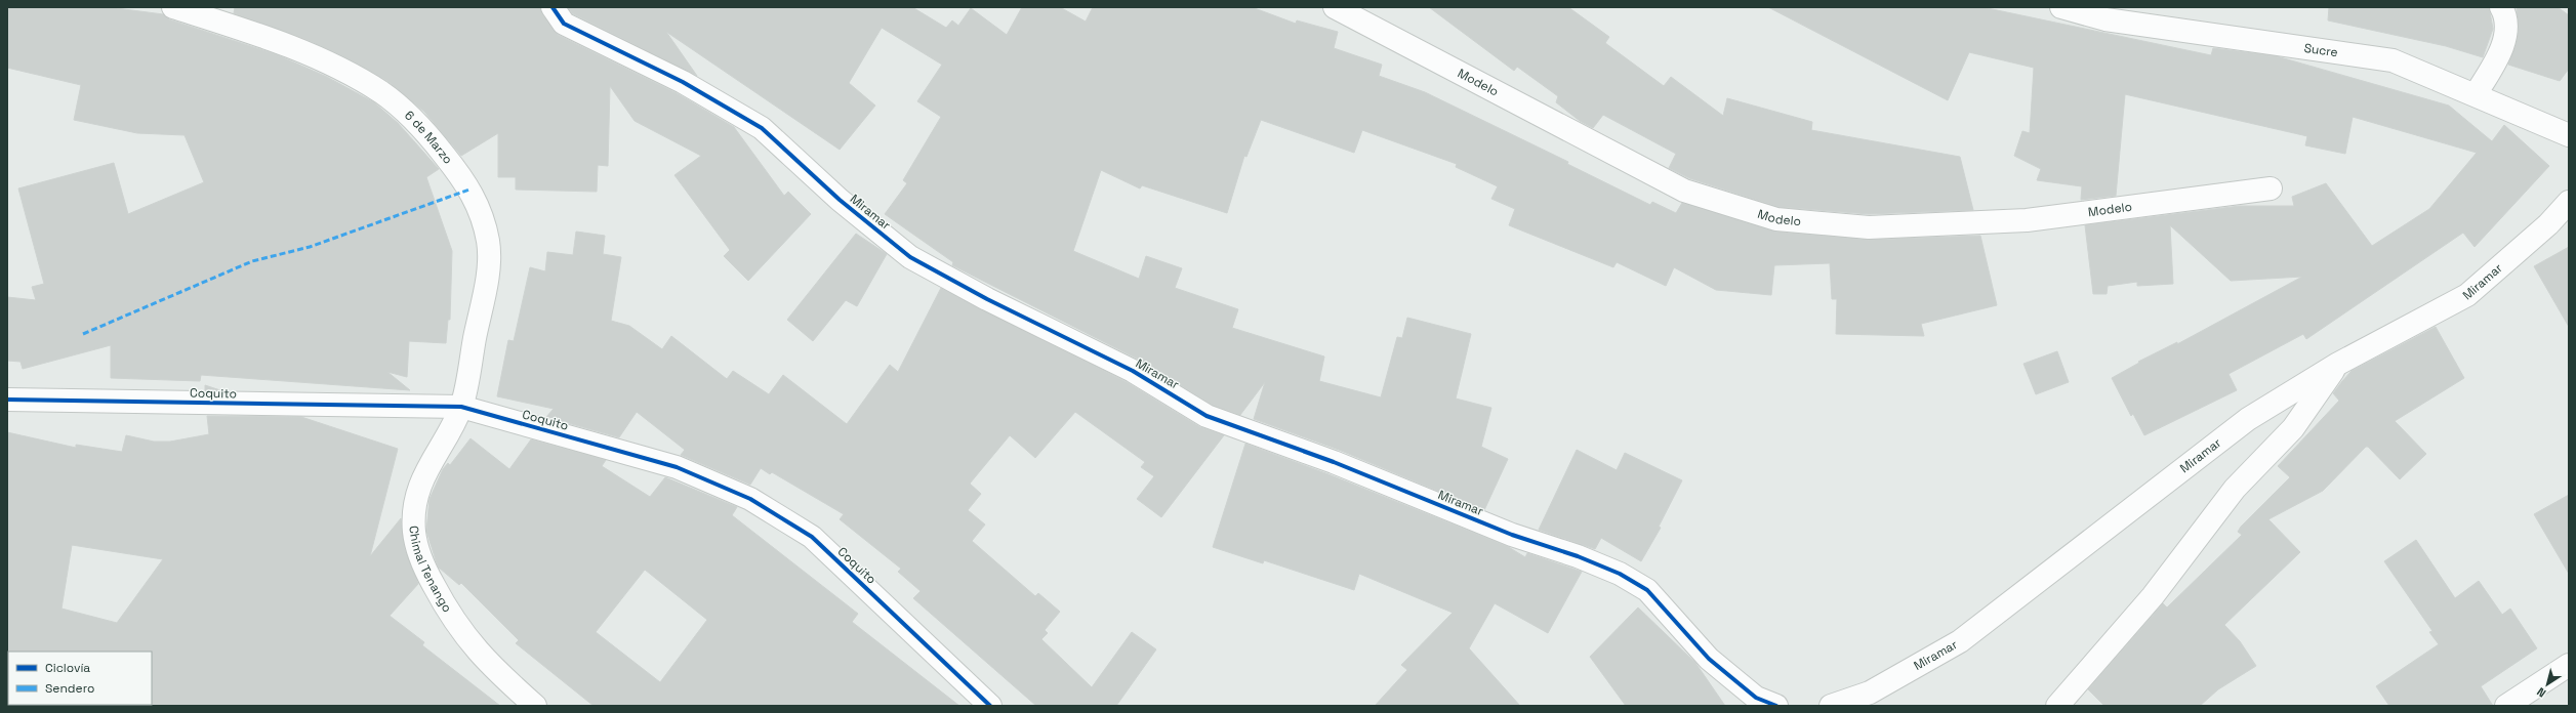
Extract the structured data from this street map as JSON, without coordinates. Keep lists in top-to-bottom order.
{
  "streets": {
    "street": [
      "Sucre",
      "Modelo",
      "6 de Marzo",
      "Miramar",
      "Coquito",
      "Chimal Tenango"
    ]
  },
  "crossings": [
    ["6 de Marzo", "Coquito"],
    ["6 de Marzo", "Chimal Tenango"],
    ["Coquito", "Chimal Tenango"]
  ],
  "legend": ["Ciclovía", "Sendero"],
  "north": "bottom left"
}
